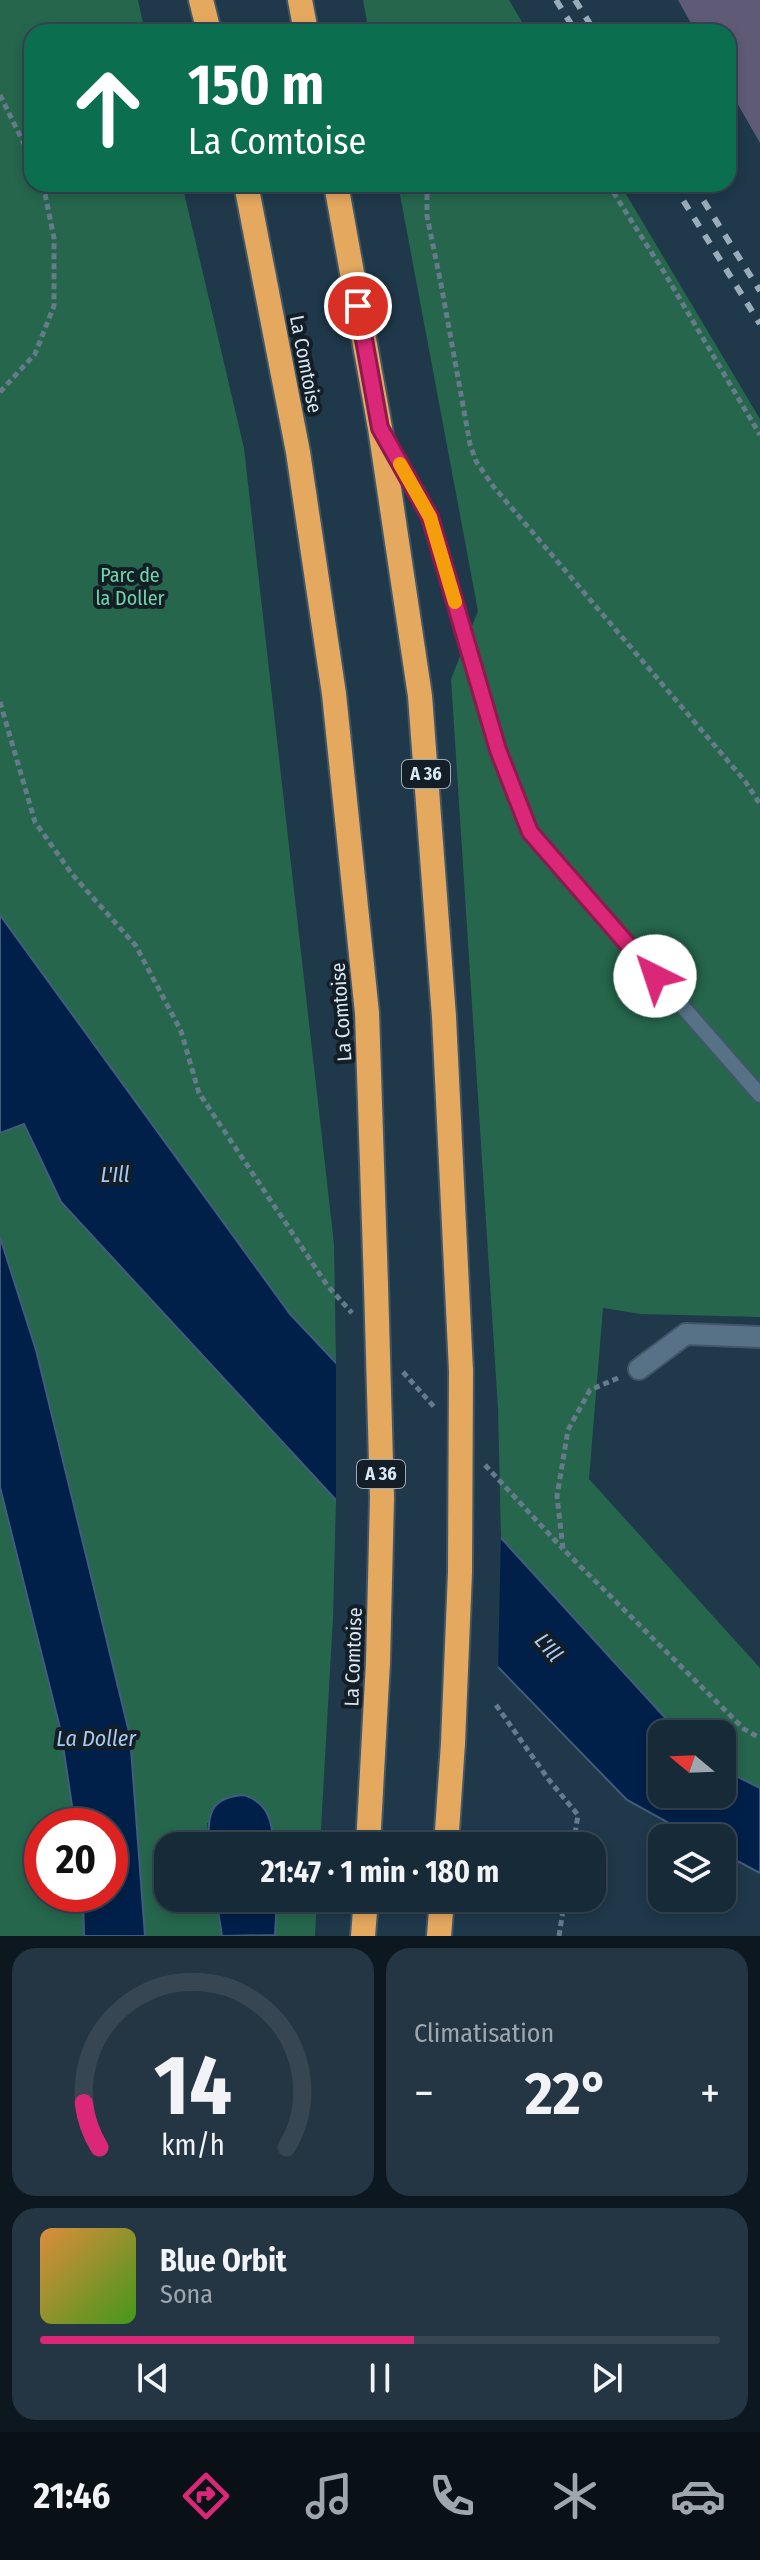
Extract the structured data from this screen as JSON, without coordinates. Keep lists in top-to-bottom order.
{
  "streets": {
    "highway": ["La Comtoise", "A 36"]
  },
  "water": ["L'Ill", "La Doller"],
  "parks": ["Parc de la Doller"],
  "north": "left",
  "page": {
    "turn": ["150 m", "La Comtoise"],
    "limit": "20",
    "trip": "21:47 · 1 min · 180 m",
    "tile": "Climatisation",
    "heat": ["−", "22°", "+"],
    "song": ["Blue Orbit", "Sona"],
    "tabs": "21:46",
    "gauge": ["14", "km/h"]
  }
}
